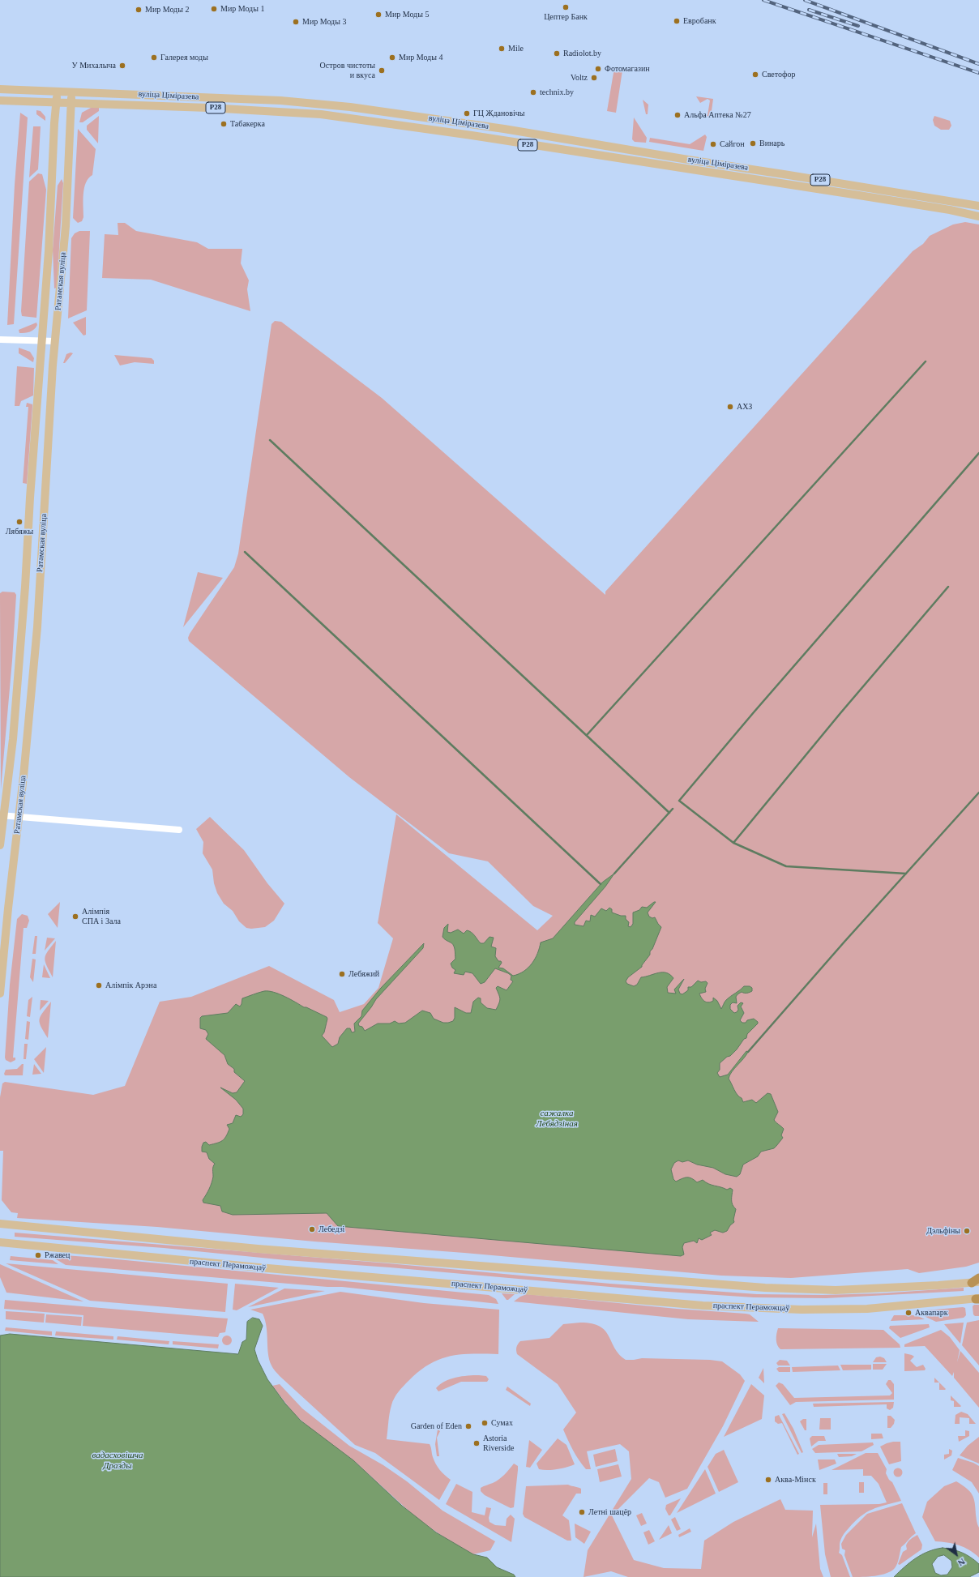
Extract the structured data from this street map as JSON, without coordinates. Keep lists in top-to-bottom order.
{
  "streets": {
    "main road": [
      "вуліца Ціміразева",
      "Р28",
      "Ратамская вуліца",
      "праспект Пераможцаў"
    ]
  },
  "crossings": [
    ["вуліца Ціміразева", "Ратамская вуліца"]
  ],
  "water": ["сажалка Лебядзіная", "вадасховішча Дразды"],
  "places": [
    "Цептер Банк",
    "Мир Моды 1",
    "Мир Моды 2",
    "Мир Моды 5",
    "Евробанк",
    "Мир Моды 3",
    "Mile",
    "Radiolot.by",
    "Галерея моды",
    "Мир Моды 4",
    "У Михалыча",
    "Фотомагазин",
    "Остров чистоты и вкуса",
    "Светофор",
    "Voltz",
    "technix.by",
    "ГЦ Ждановічы",
    "Альфа Аптека №27",
    "Табакерка",
    "Винарь",
    "Сайгон",
    "АХЗ",
    "Лябяжы",
    "Алімпія СПА і Зала",
    "Лебяжий",
    "Алімпік Арэна",
    "Лебедзі",
    "Дэльфіны",
    "Ржавец",
    "Аквапарк",
    "Сумах",
    "Garden of Eden",
    "Astoria Riverside",
    "Аква-Мінск",
    "Летні шацёр"
  ],
  "north": "bottom right"
}
